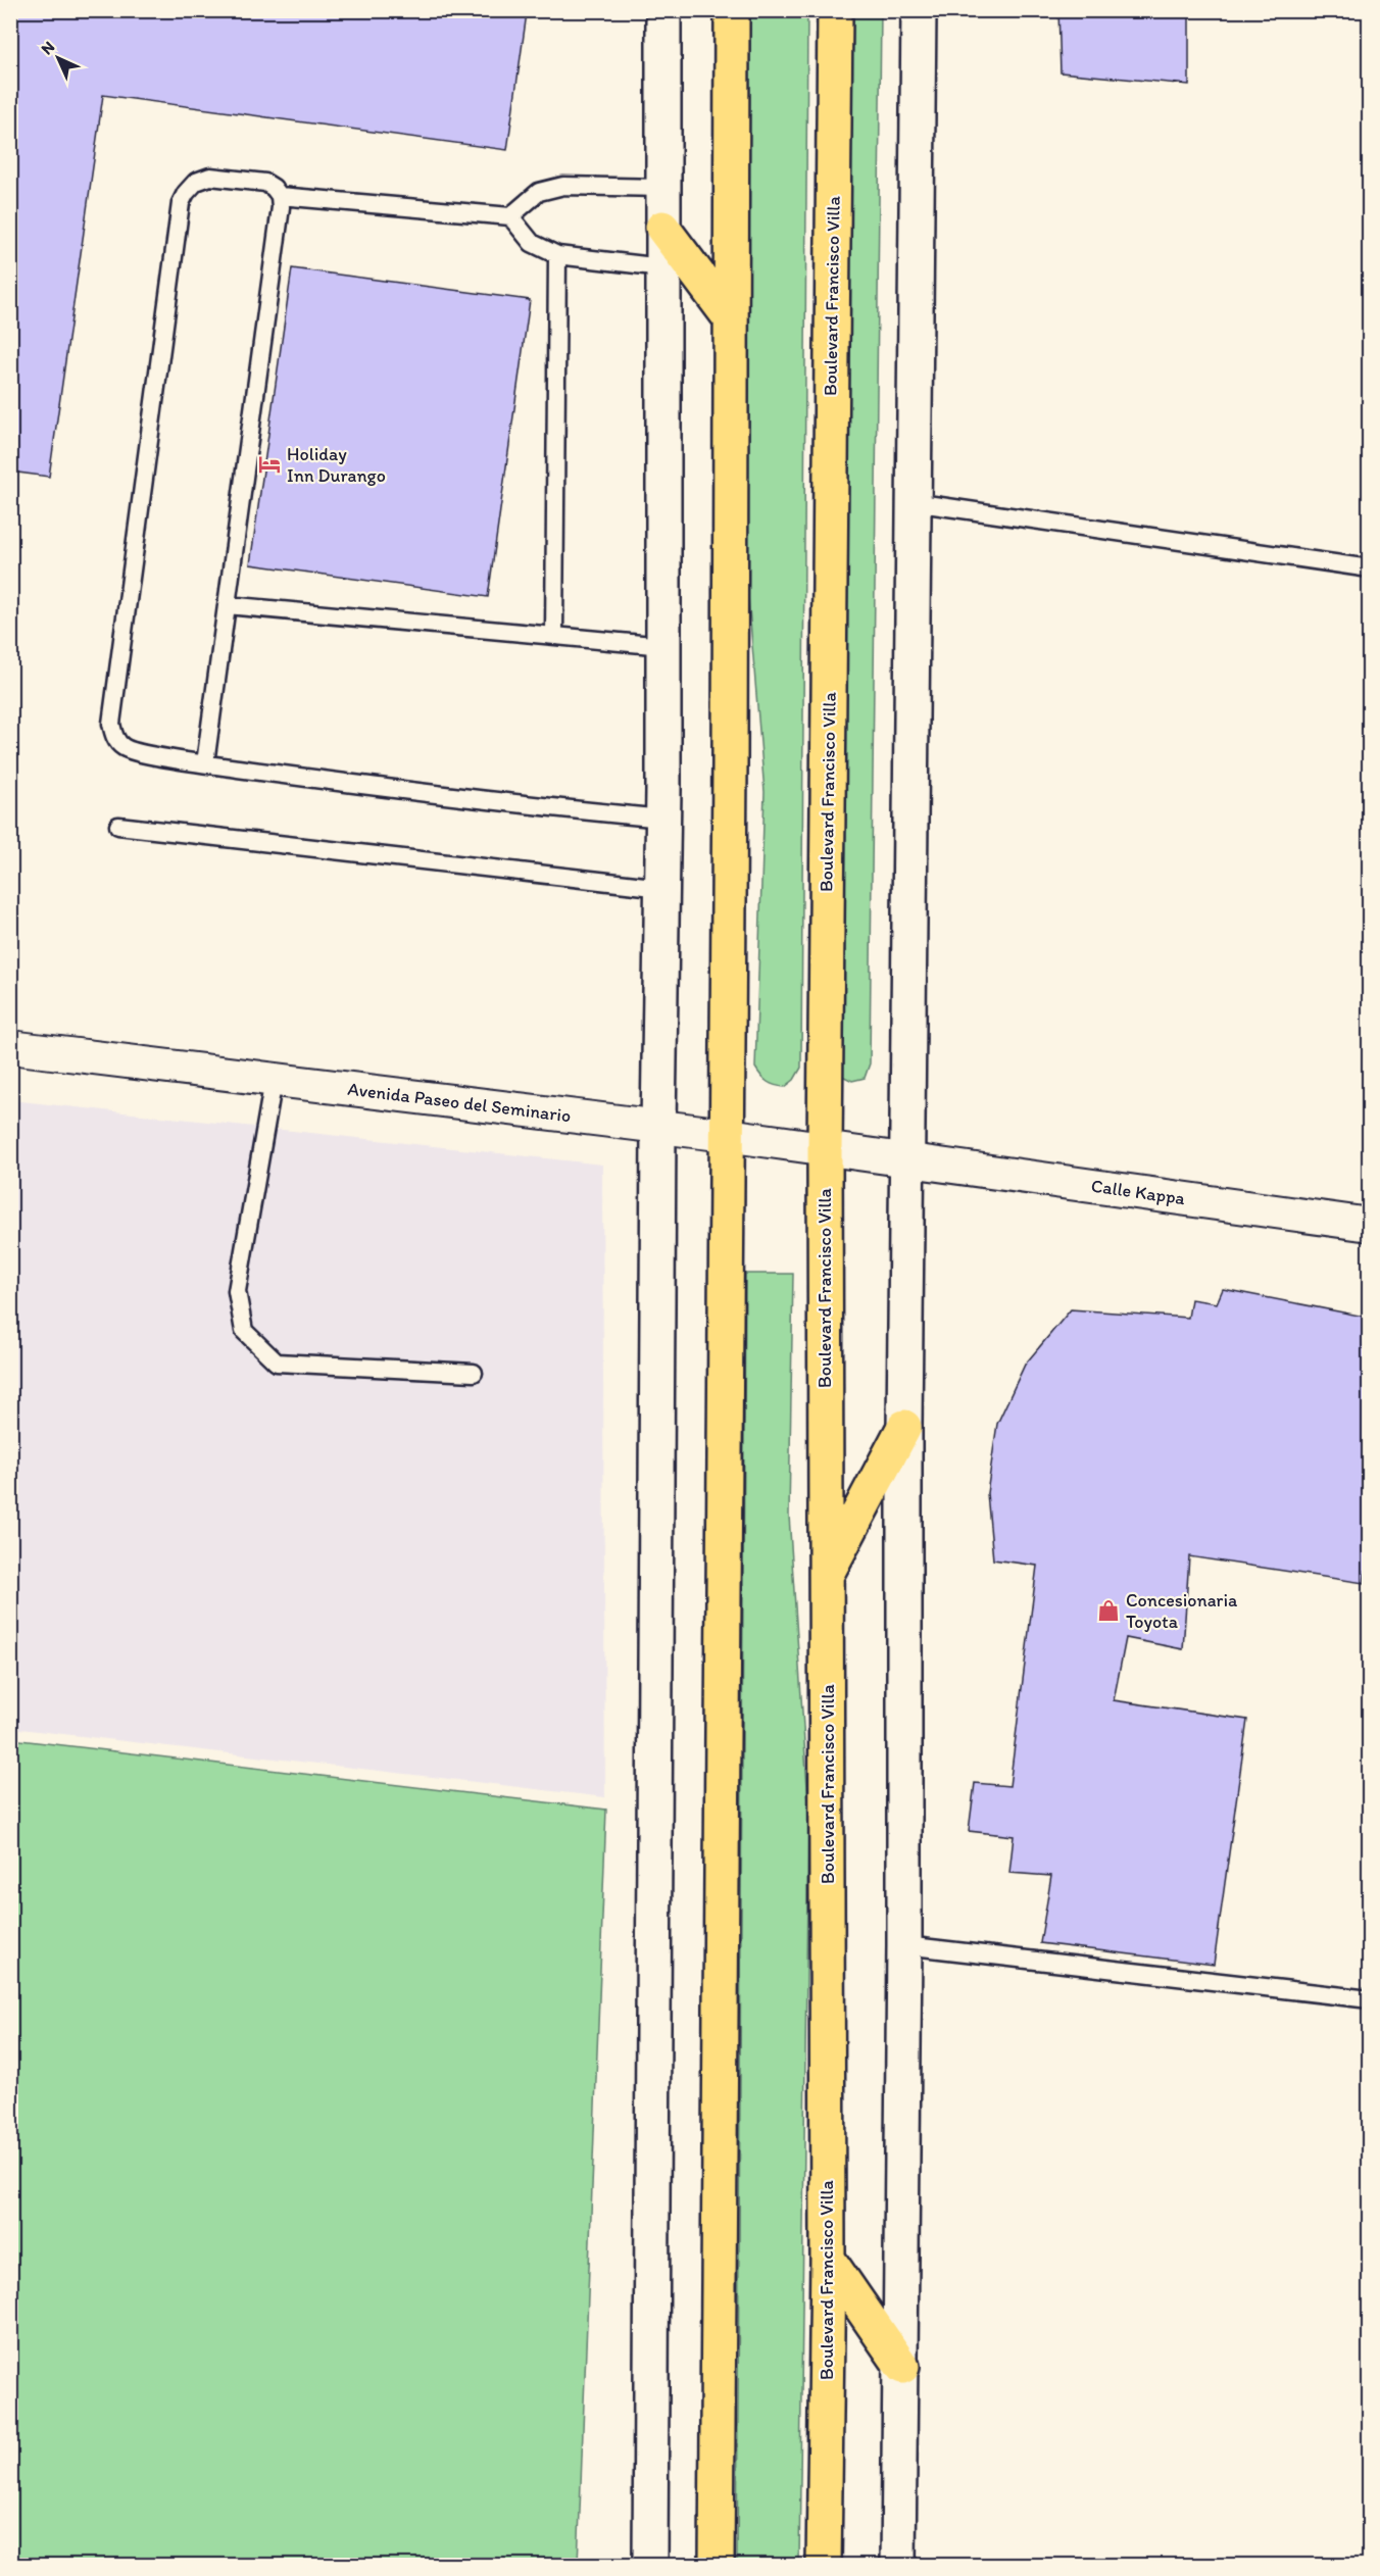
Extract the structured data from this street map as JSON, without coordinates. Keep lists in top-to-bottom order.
{
  "streets": {
    "main road": ["Boulevard Francisco Villa"],
    "street": ["Avenida Paseo del Seminario", "Calle Kappa"]
  },
  "crossings": [
    ["Boulevard Francisco Villa", "Avenida Paseo del Seminario"],
    ["Avenida Paseo del Seminario", "Calle Kappa"]
  ],
  "places": {
    "hotel": ["Holiday Inn Durango"],
    "shop": ["Concesionaria Toyota"]
  },
  "north": "top left"
}
